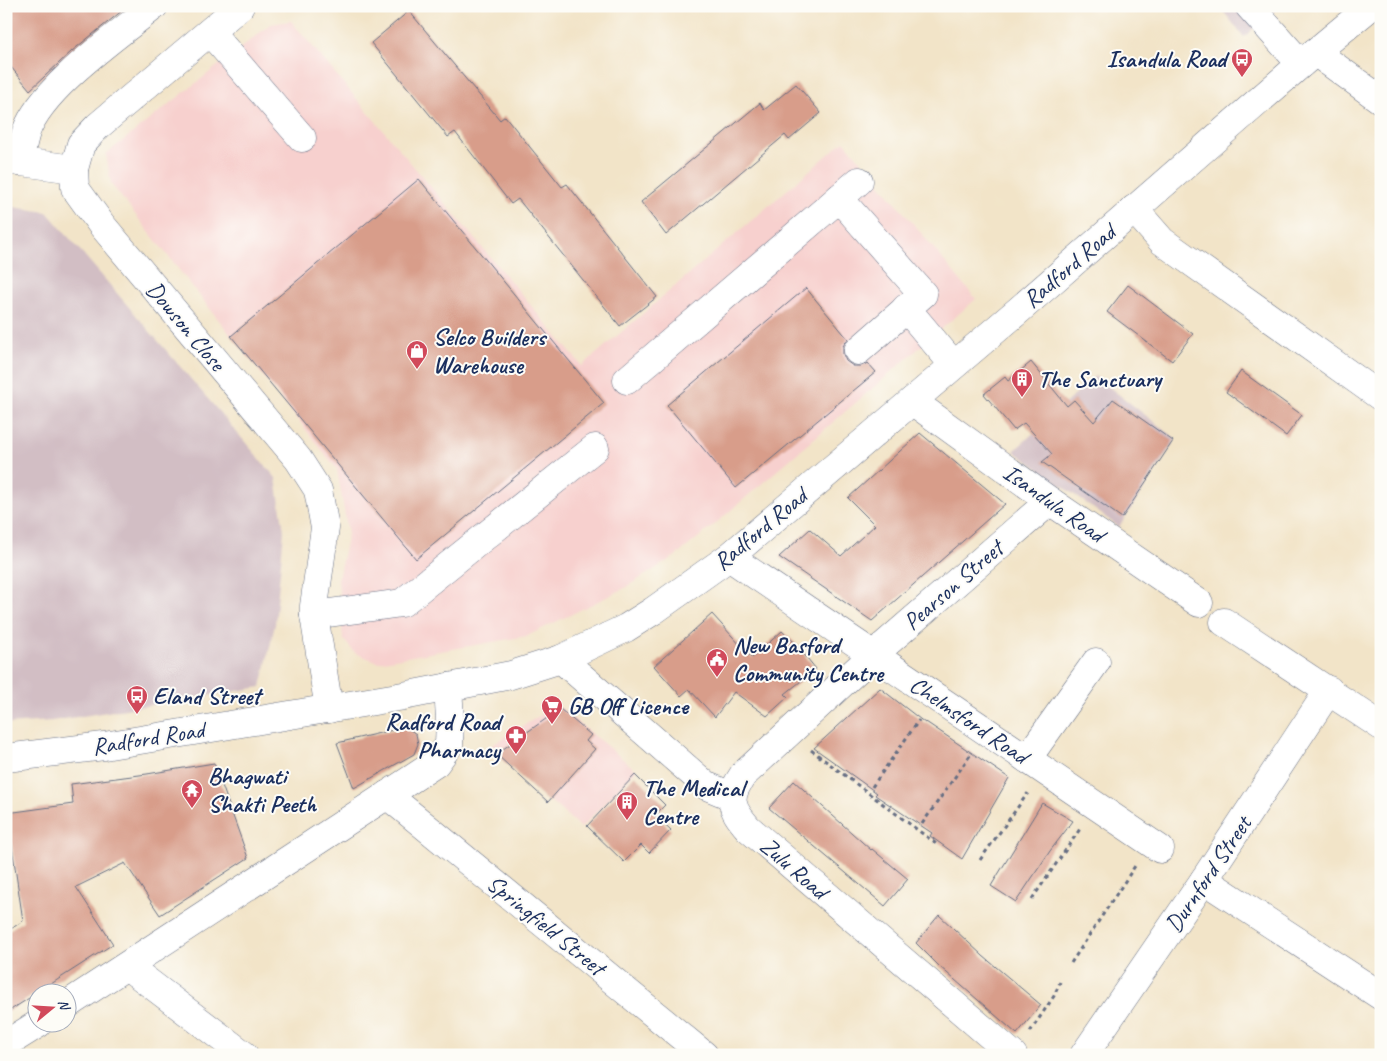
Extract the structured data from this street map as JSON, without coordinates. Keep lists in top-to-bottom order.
{
  "streets": {
    "street": [
      "Radford Road",
      "Dowson Close",
      "Isandula Road",
      "Pearson Street",
      "Chelmsford Road",
      "Zulu Road",
      "Durnford Street",
      "Springfield Street"
    ]
  },
  "crossings": [
    ["Radford Road", "Dowson Close"],
    ["Radford Road", "Isandula Road"],
    ["Radford Road", "Chelmsford Road"],
    ["Isandula Road", "Pearson Street"],
    ["Pearson Street", "Chelmsford Road"],
    ["Pearson Street", "Zulu Road"]
  ],
  "places": {
    "bus stop": ["Isandula Road", "Eland Street"],
    "shop": ["Selco Builders Warehouse"],
    "building": ["The Sanctuary", "The Medical Centre"],
    "public building": ["New Basford Community Centre"],
    "supermarket": ["GB Off Licence"],
    "pharmacy": ["Radford Road Pharmacy"],
    "temple": ["Bhagwati Shakti Peeth"]
  },
  "north": "right"
}
